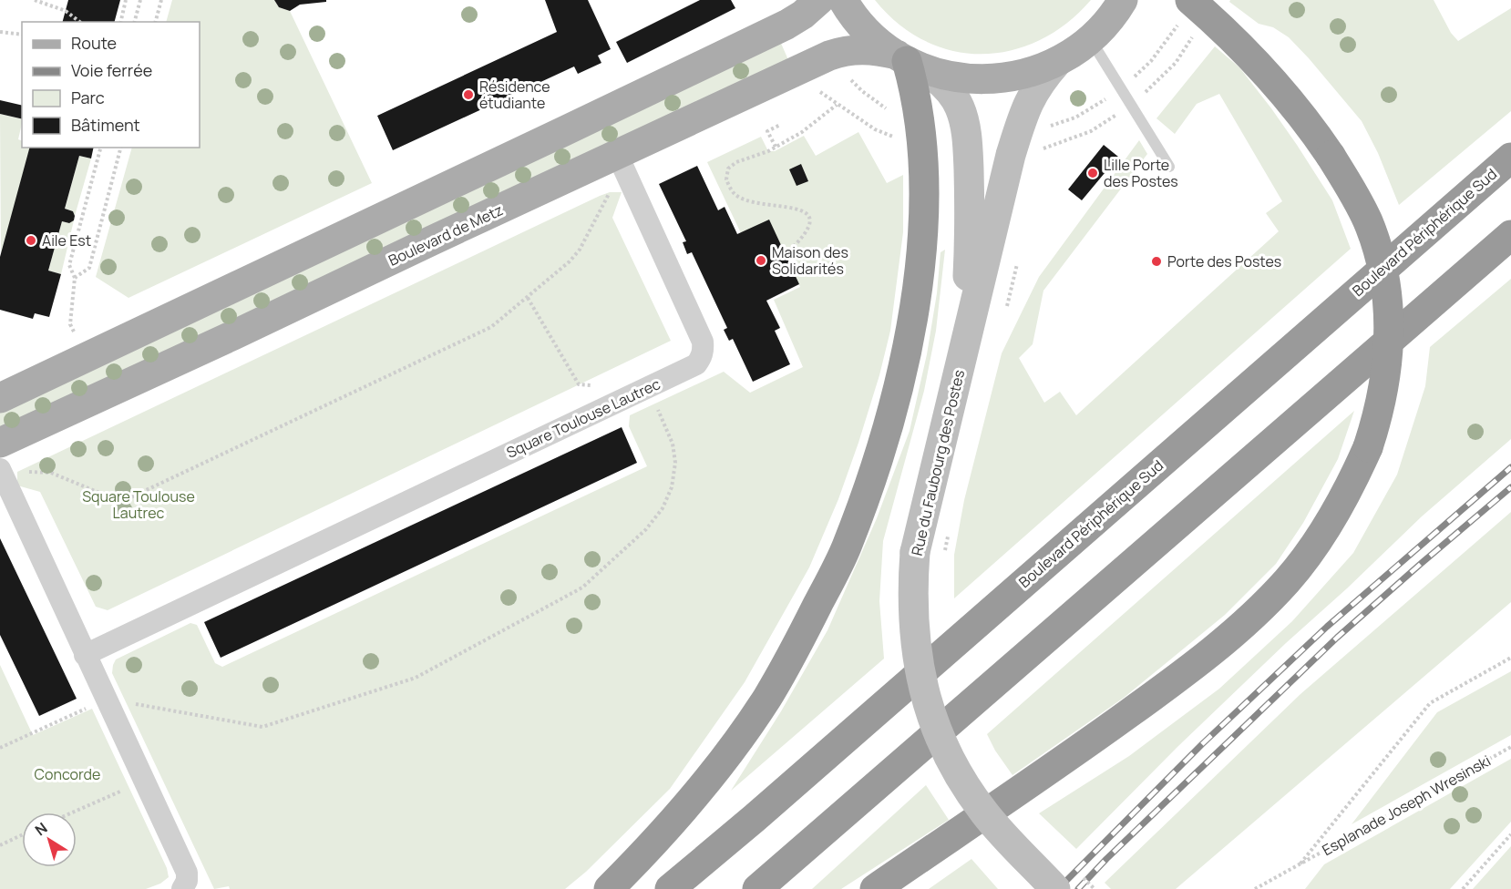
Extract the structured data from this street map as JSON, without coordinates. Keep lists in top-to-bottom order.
{
  "streets": {
    "highway": ["Boulevard Périphérique Sud"],
    "main road": ["Boulevard de Metz", "Rue du Faubourg des Postes"],
    "street": ["Square Toulouse Lautrec"],
    "path": ["Esplanade Joseph Wresinski"]
  },
  "crossings": [
    ["Boulevard de Metz", "Square Toulouse Lautrec"],
    ["Boulevard de Metz", "Rue du Faubourg des Postes"]
  ],
  "parks": ["Square Toulouse Lautrec", "Concorde"],
  "places": [
    "Résidence étudiante",
    "Lille Porte des Postes",
    "Aile Est",
    "Maison des Solidarités",
    "Porte des Postes"
  ],
  "legend": [
    "Route",
    "Voie ferrée",
    "Parc",
    "Bâtiment"
  ],
  "north": "top left"
}
